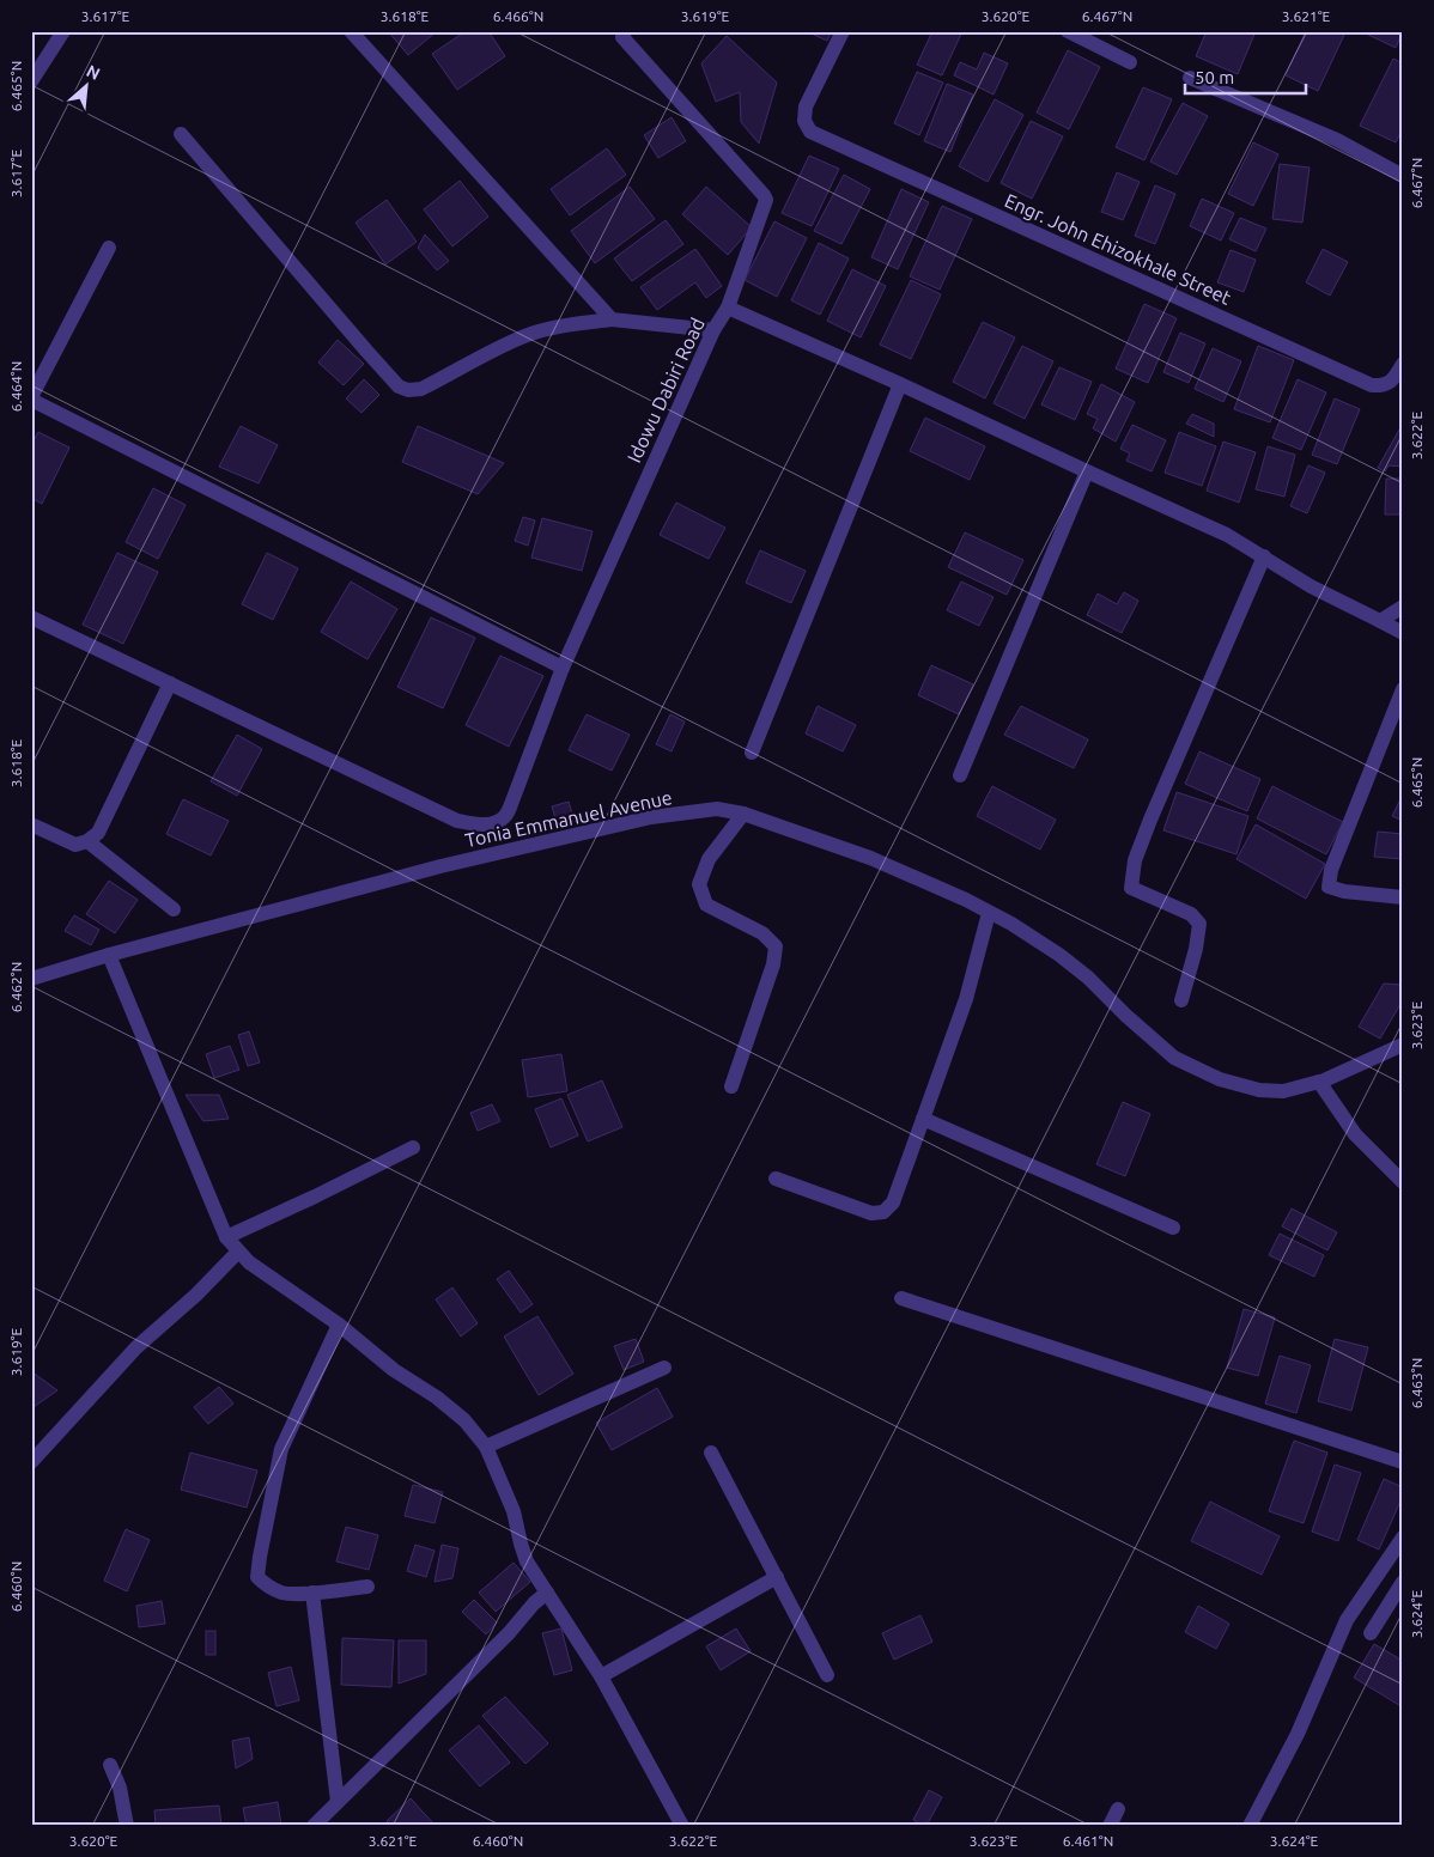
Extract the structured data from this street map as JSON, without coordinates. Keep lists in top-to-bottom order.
{
  "streets": {
    "street": ["Engr. John Ehizokhale Street", "Idowu Dabiri Road", "Tonia Emmanuel Avenue"]
  },
  "scale_bar": "50 m",
  "north": "top right",
  "coordinates": [
    "3.617°E",
    "3.618°E",
    "6.466°N",
    "3.619°E",
    "3.620°E",
    "6.467°N",
    "3.621°E",
    "6.465°N",
    "6.464°N",
    "3.622°E",
    "6.462°N",
    "3.623°E",
    "6.463°N",
    "6.460°N",
    "3.624°E",
    "6.461°N"
  ]
}
